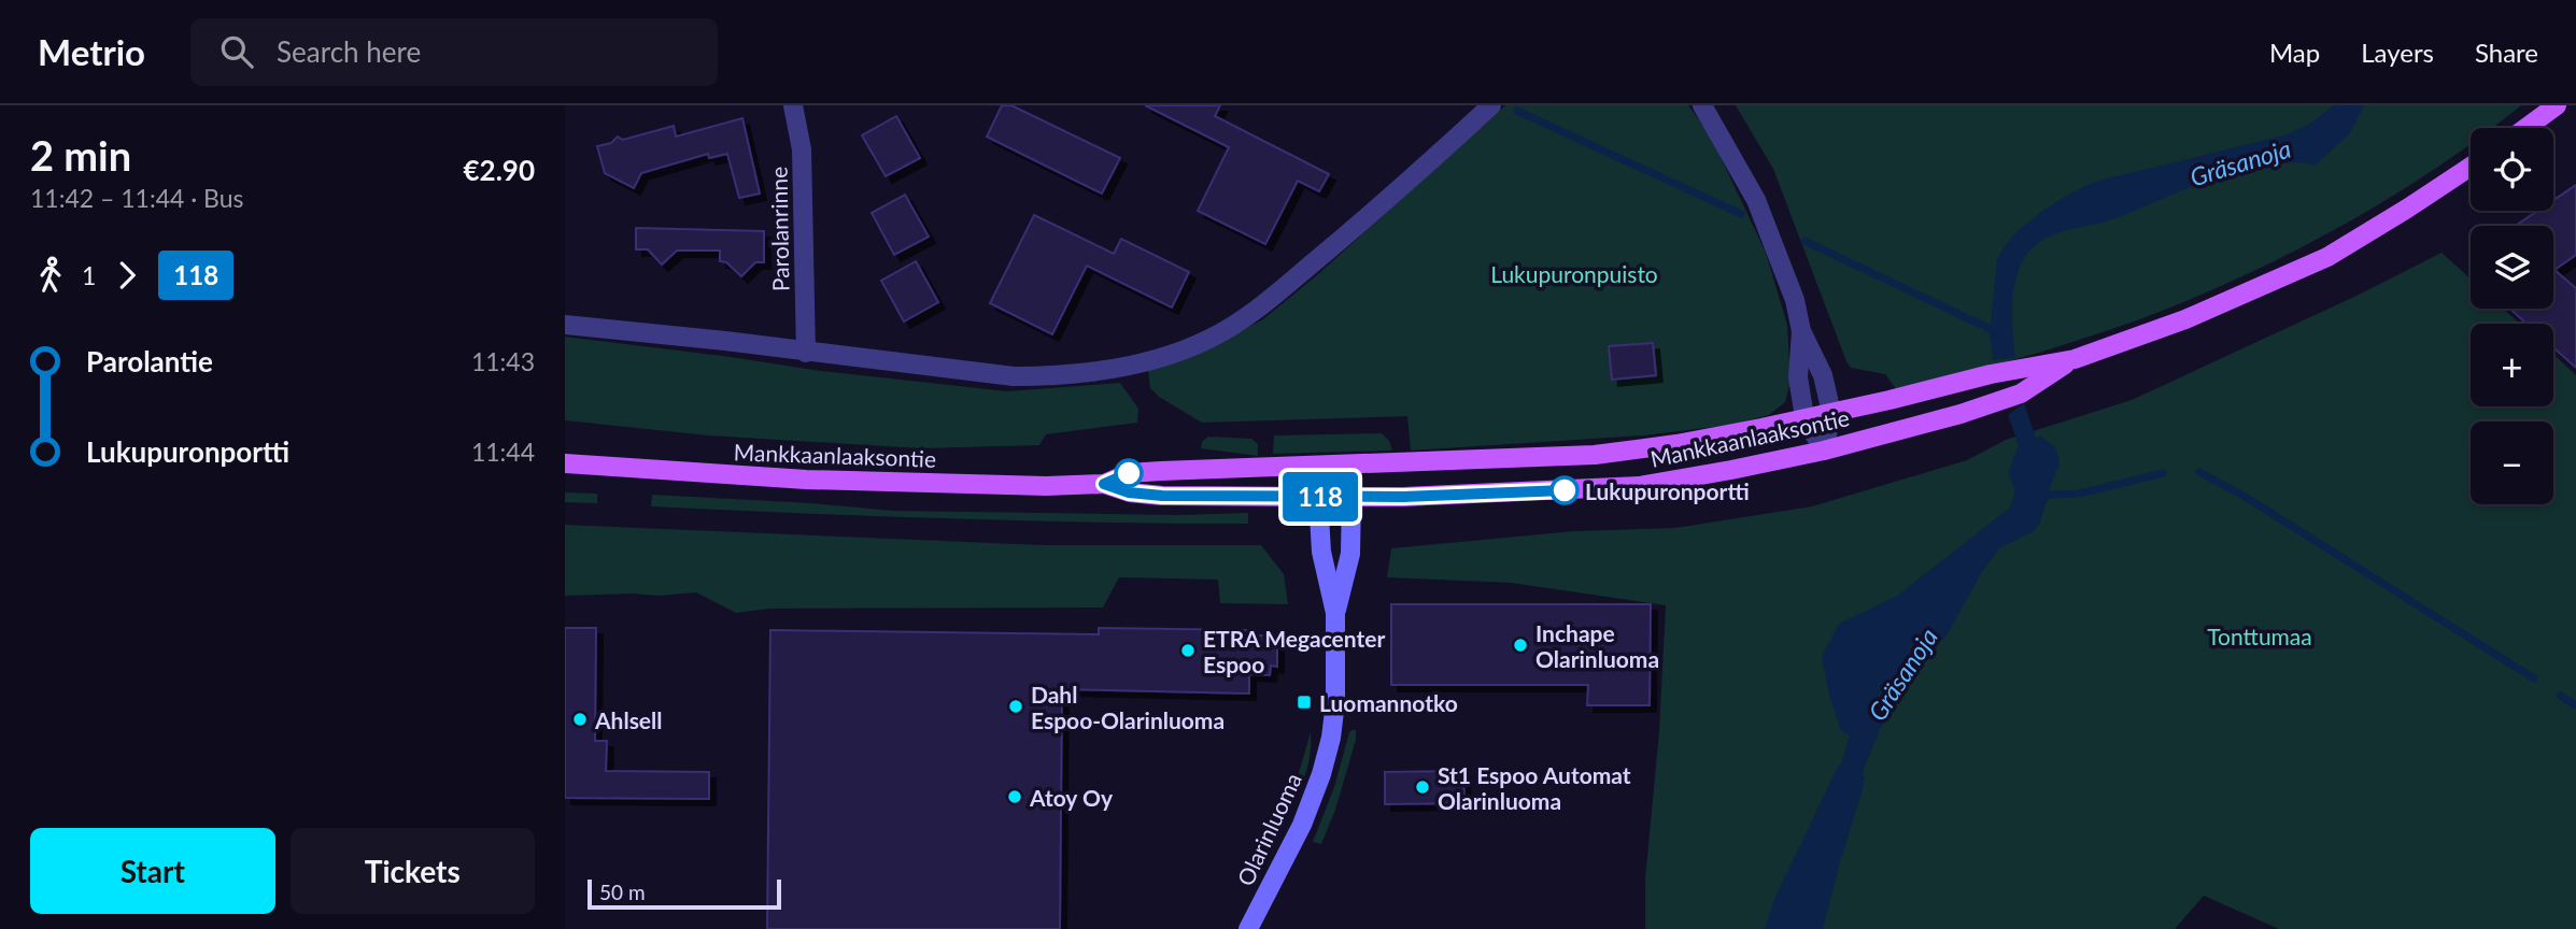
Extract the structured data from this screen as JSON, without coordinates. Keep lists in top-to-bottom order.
{
  "streets": {
    "main road": ["Mankkaanlaaksontie", "Olarinluoma"],
    "street": ["Parolanrinne"]
  },
  "crossings": [
    ["Mankkaanlaaksontie", "Olarinluoma"]
  ],
  "water": ["Gräsanoja"],
  "parks": ["Lukupuronpuisto", "Tonttumaa"],
  "places": {
    "other": [
      "Lukupuronportti",
      "Inchape Olarinluoma",
      "ETRA Megacenter Espoo",
      "Dahl Espoo-Olarinluoma",
      "Ahlsell",
      "St1 Espoo Automat Olarinluoma",
      "Atoy Oy"
    ],
    "transit": ["Luomannotko"]
  },
  "lines": ["bus line 118"],
  "scale_bar": "50 m",
  "page": {
    "header": "Metrio",
    "search": "Search here",
    "nav": ["Map", "Layers", "Share"],
    "heading": ["2 min", "11:42 – 11:44 · Bus", "€2.90"],
    "on_map": "118",
    "map_buttons": ["+", "−"],
    "legs": ["1", "118"],
    "list": [
      {
        "name": "Parolantie",
        "value": "11:43"
      },
      {
        "name": "Lukupuronportti",
        "value": "11:44"
      }
    ],
    "buttons": ["Start", "Tickets"],
    "scale": "50 m"
  }
}
